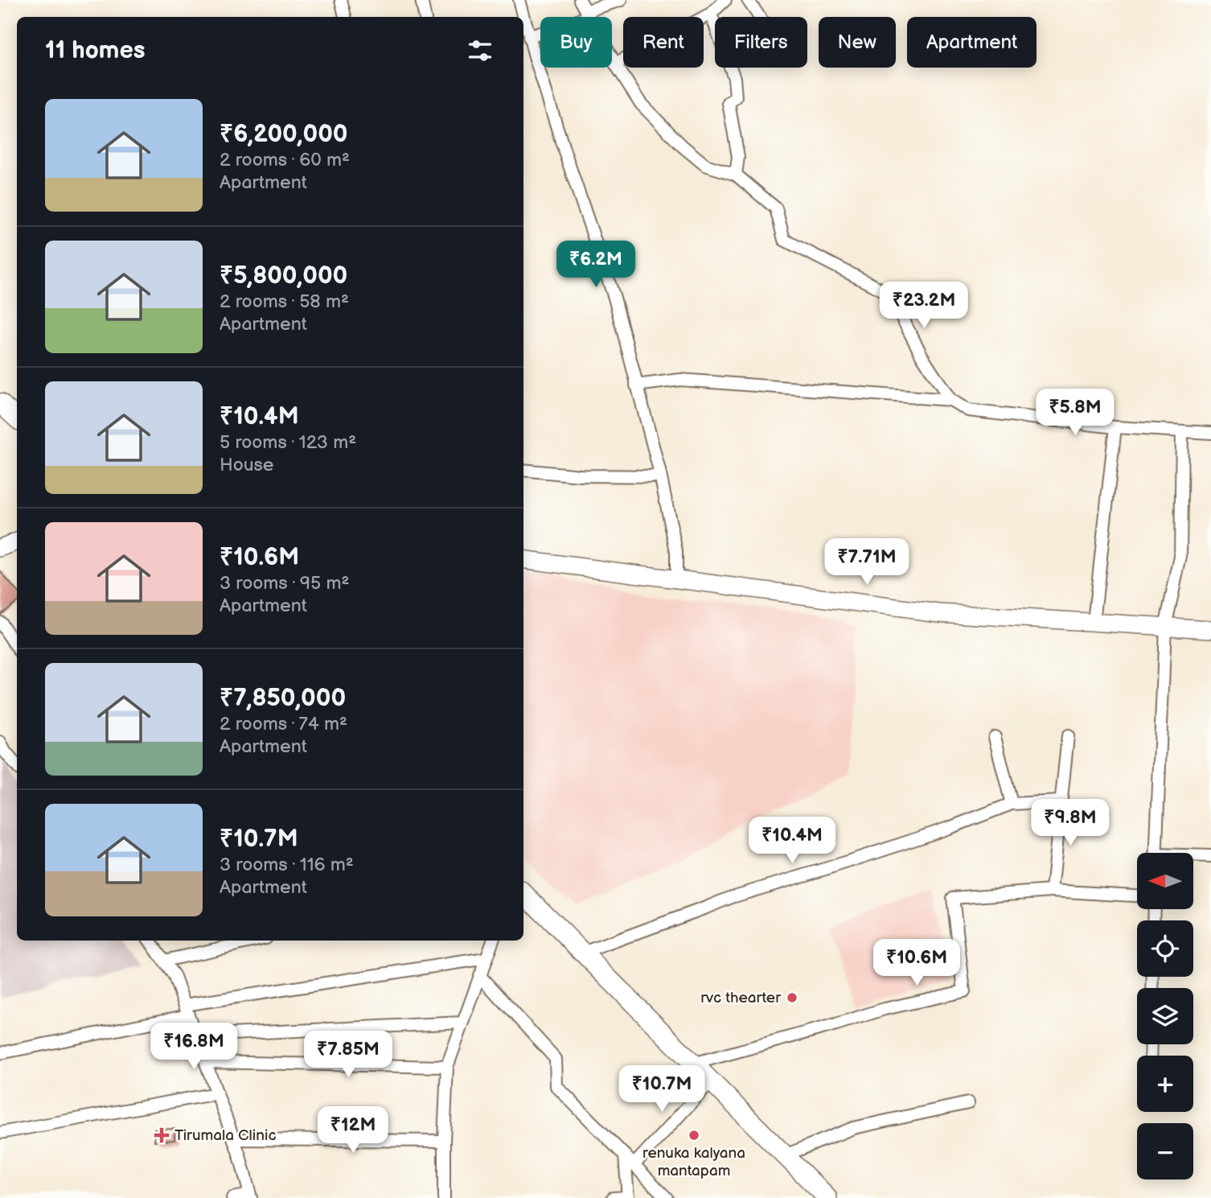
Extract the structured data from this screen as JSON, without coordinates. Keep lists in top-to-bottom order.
{
  "places": {
    "other": ["rvc thearter", "renuka kalyana mantapam"],
    "health": ["Tirumala Clinic"]
  },
  "north": "left",
  "page": {
    "chip": [
      "Buy",
      "Rent",
      "Filters",
      "New",
      "Apartment"
    ],
    "heading": "11 homes",
    "list": [
      {
        "name": "₹6,200,000",
        "note": "2 rooms · 60 m² · Apartment"
      },
      {
        "name": "₹5,800,000",
        "note": "2 rooms · 58 m² · Apartment"
      },
      {
        "name": "₹10.4M",
        "note": "5 rooms · 123 m² · House"
      },
      {
        "name": "₹10.6M",
        "note": "3 rooms · 95 m² · Apartment"
      },
      {
        "name": "₹7,850,000",
        "note": "2 rooms · 74 m² · Apartment"
      },
      {
        "name": "₹10.7M",
        "note": "3 rooms · 116 m² · Apartment"
      }
    ],
    "price": [
      "₹6.2M",
      "₹23.2M",
      "₹5.8M",
      "₹7.71M",
      "₹9.8M",
      "₹10.4M",
      "₹10.6M",
      "₹16.8M",
      "₹7.85M",
      "₹10.7M",
      "₹12M"
    ],
    "map_buttons": ["+", "−"]
  }
}
